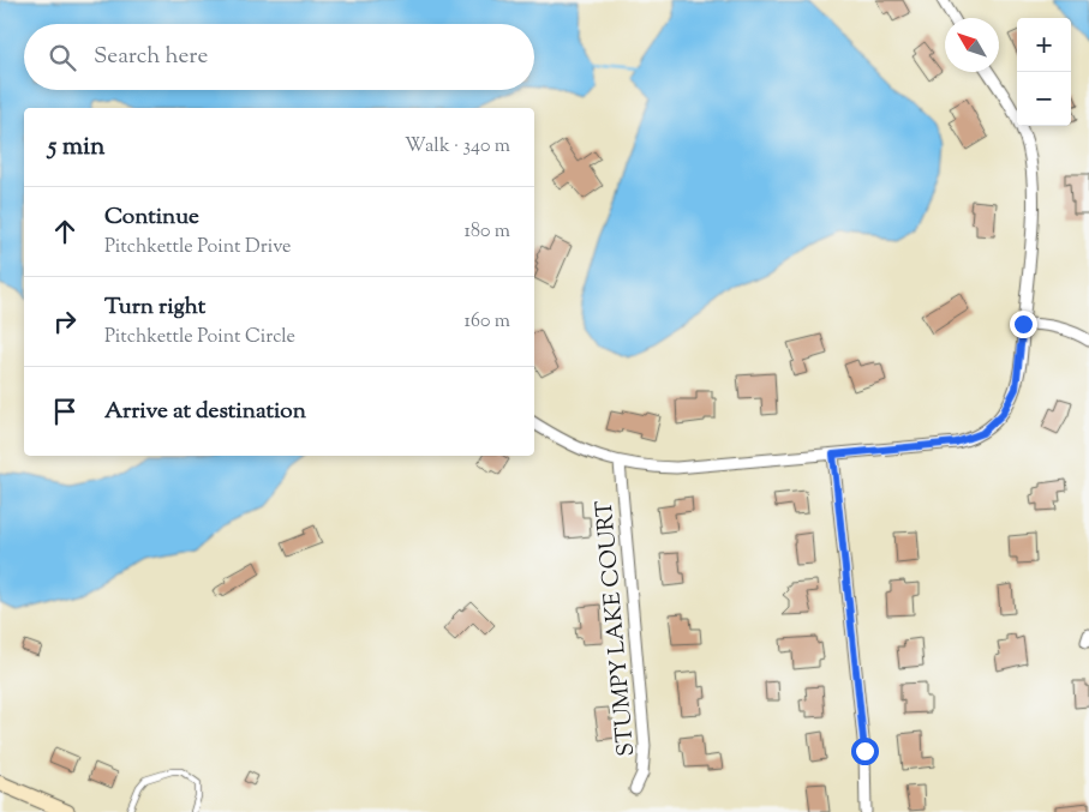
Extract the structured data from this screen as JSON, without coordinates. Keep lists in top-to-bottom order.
{
  "streets": {
    "street": ["STUMPY LAKE COURT"]
  },
  "north": "top left",
  "page": {
    "map_buttons": ["+", "−"],
    "search": "Search here",
    "heading": ["5 min", "Walk · 340 m"],
    "list": [
      ["Continue", "Pitchkettle Point Drive", "180 m"],
      ["Turn right", "Pitchkettle Point Circle", "160 m"],
      "Arrive at destination"
    ]
  }
}
